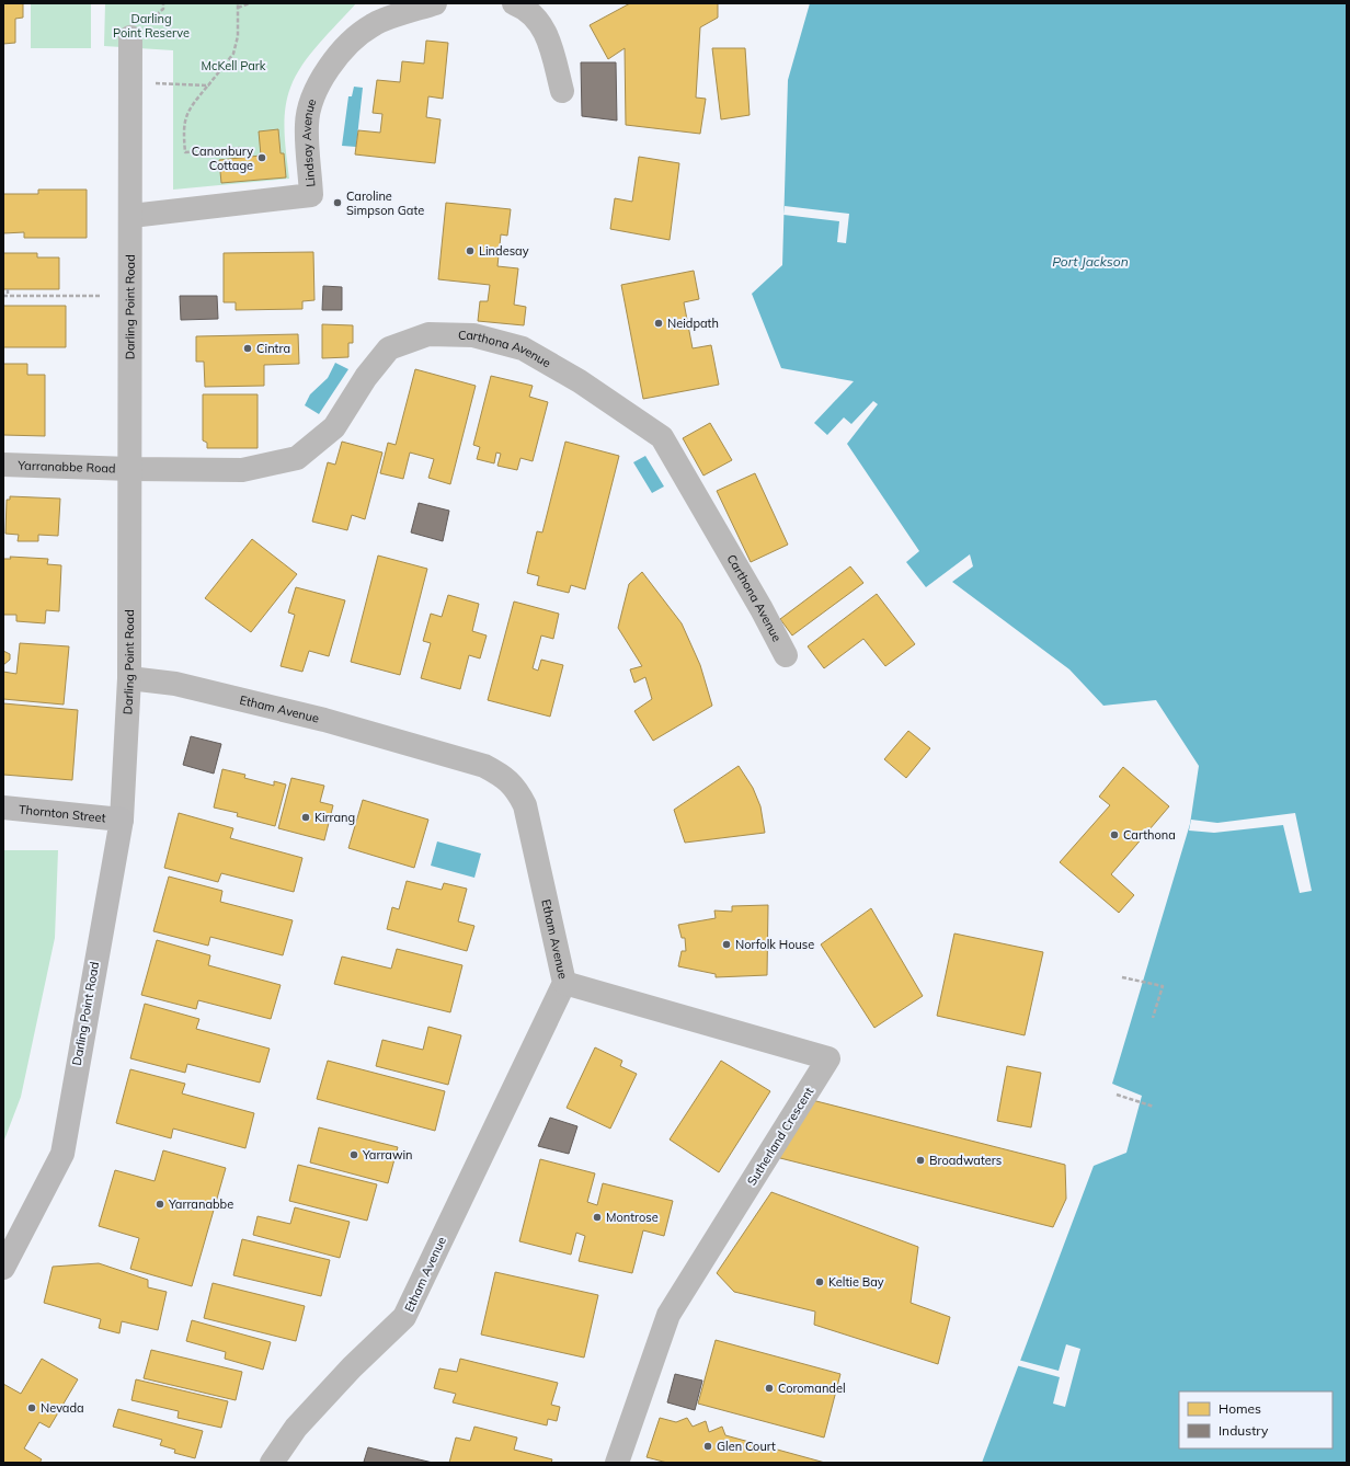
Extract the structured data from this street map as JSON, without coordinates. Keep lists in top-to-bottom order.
{
  "streets": {
    "street": [
      "Lindsay Avenue",
      "Darling Point Road",
      "Carthona Avenue",
      "Yarranabbe Road",
      "Etham Avenue",
      "Thornton Street",
      "Sutherland Crescent"
    ]
  },
  "crossings": [
    ["Lindsay Avenue", "Darling Point Road"],
    ["Darling Point Road", "Carthona Avenue"],
    ["Darling Point Road", "Yarranabbe Road"],
    ["Darling Point Road", "Etham Avenue"],
    ["Darling Point Road", "Thornton Street"],
    ["Carthona Avenue", "Yarranabbe Road"],
    ["Etham Avenue", "Sutherland Crescent"]
  ],
  "water": ["Port Jackson"],
  "parks": ["Darling Point Reserve", "McKell Park"],
  "places": [
    "Canonbury Cottage",
    "Caroline Simpson Gate",
    "Lindesay",
    "Neidpath",
    "Cintra",
    "Kirrang",
    "Carthona",
    "Norfolk House",
    "Yarrawin",
    "Broadwaters",
    "Yarranabbe",
    "Montrose",
    "Keltie Bay",
    "Coromandel",
    "Nevada",
    "Glen Court"
  ],
  "legend": ["Homes", "Industry"]
}
